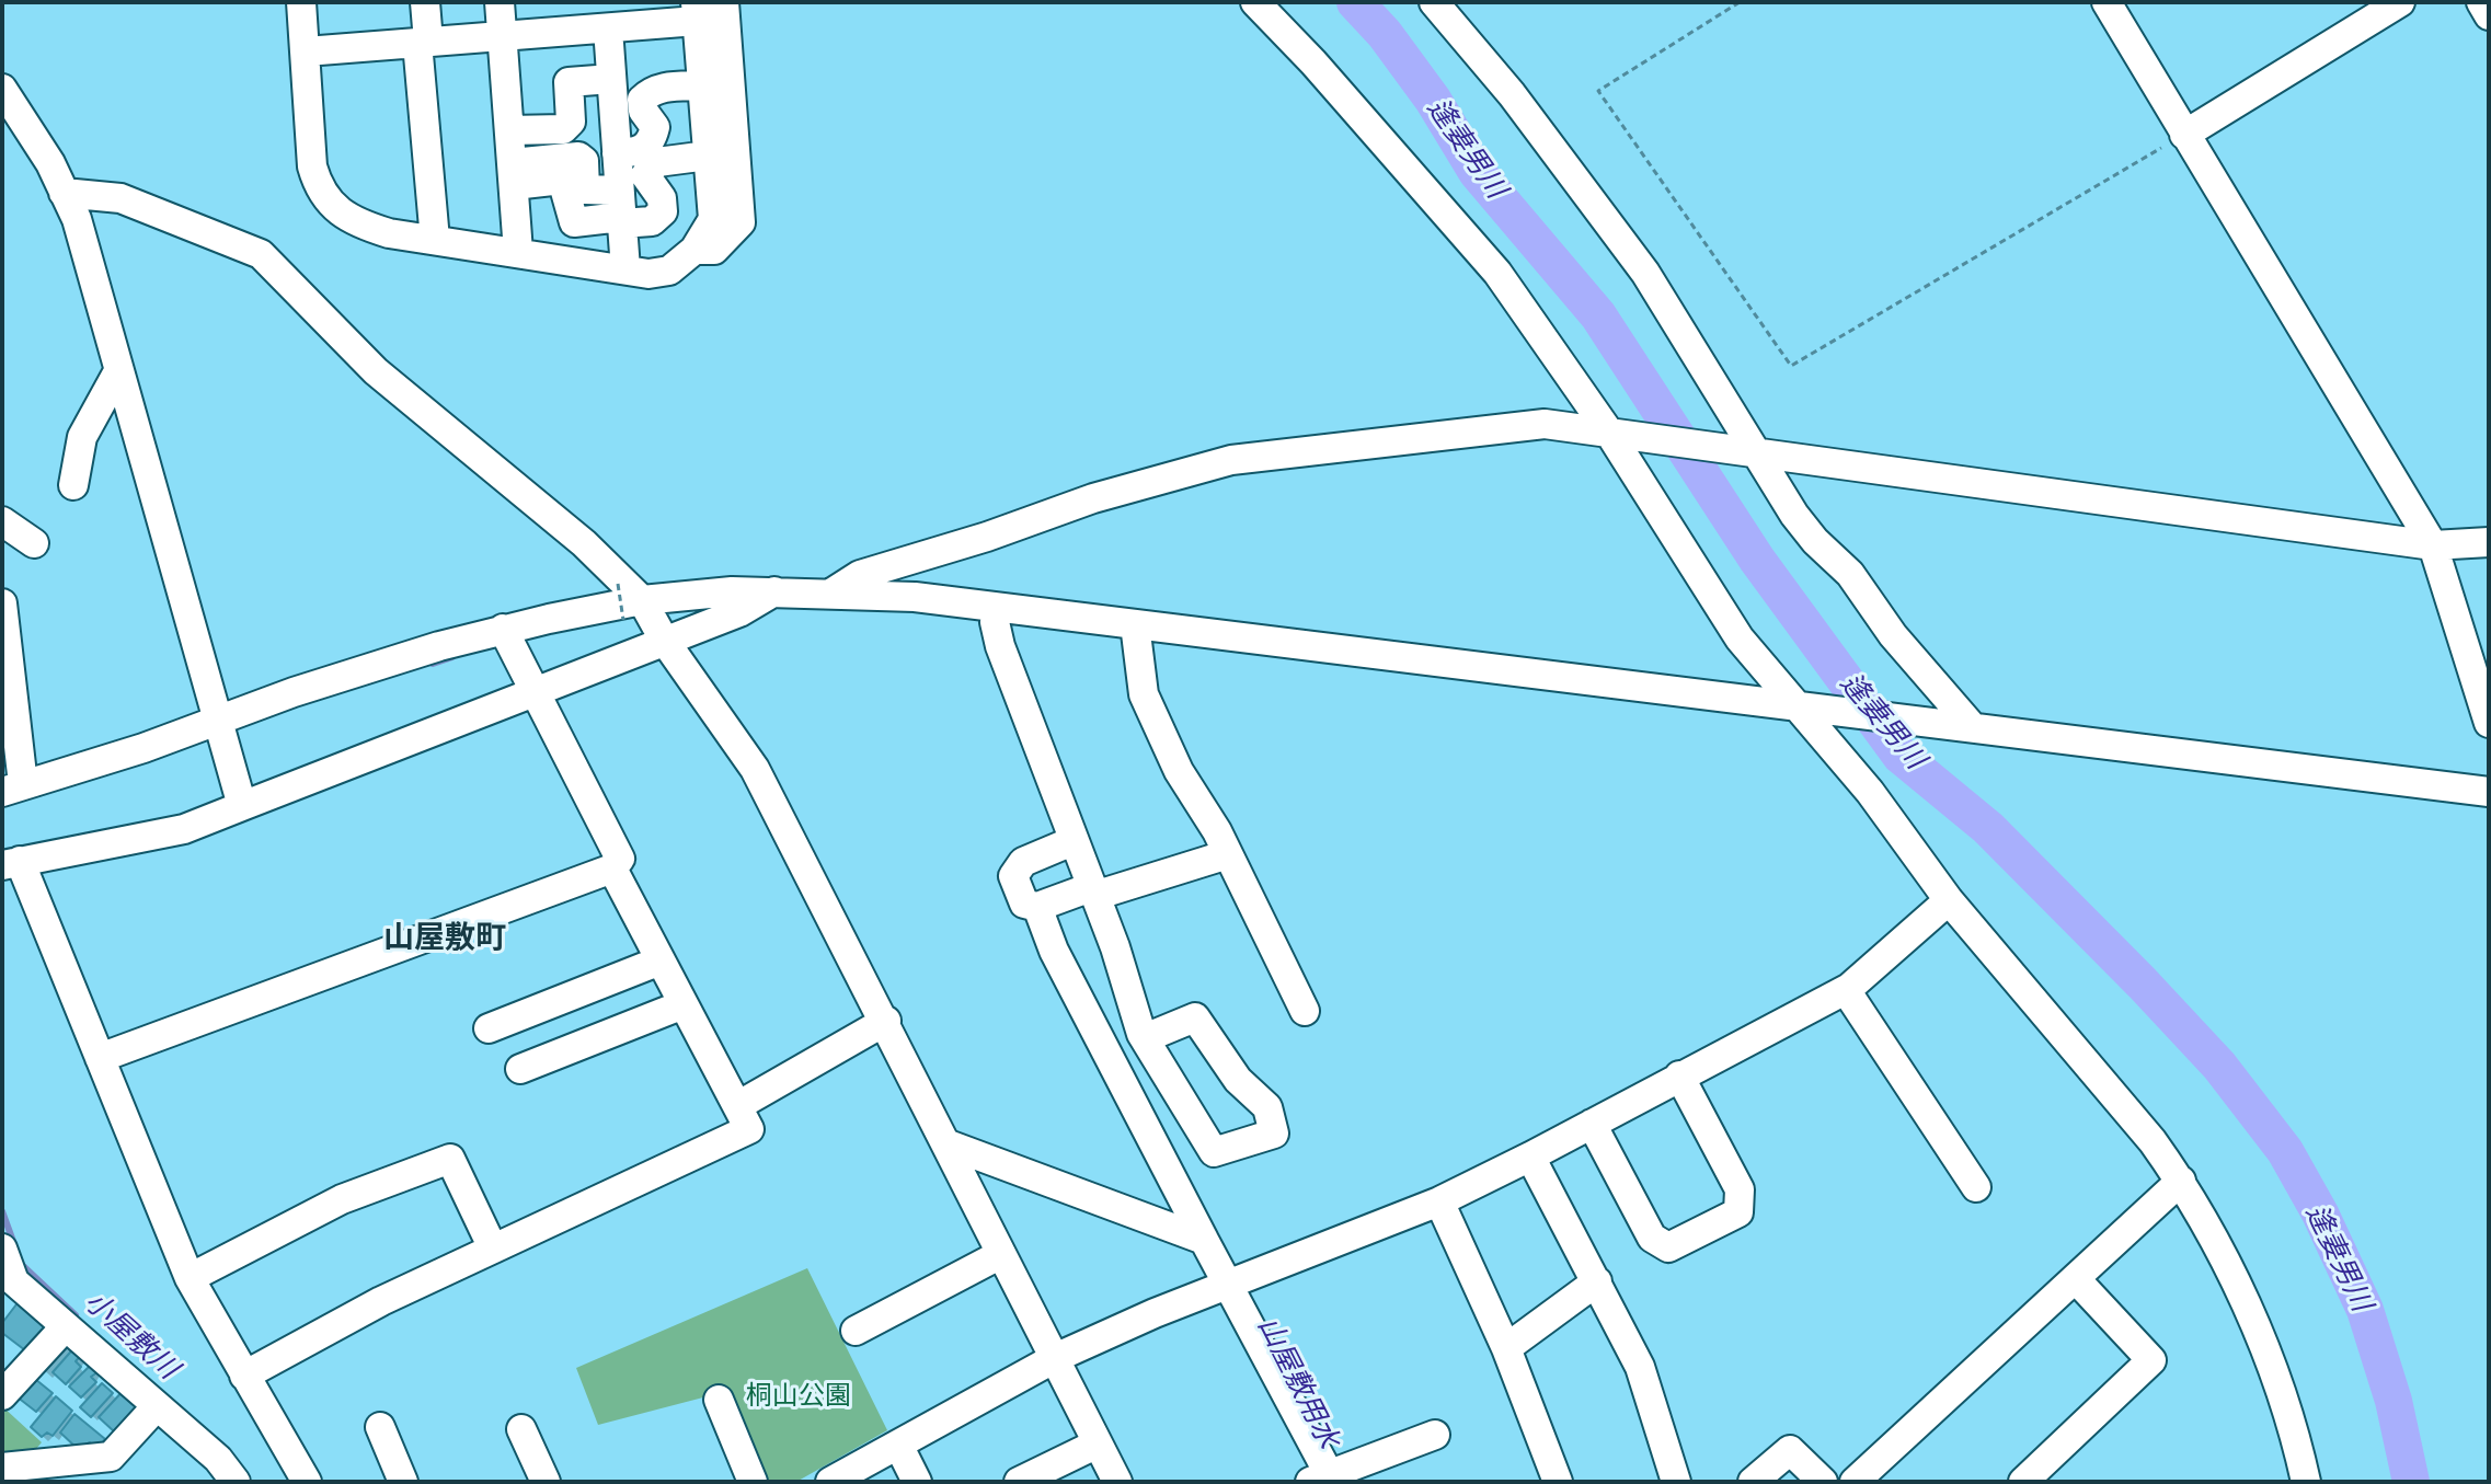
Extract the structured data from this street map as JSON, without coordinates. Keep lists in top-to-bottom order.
{
  "districts": ["山屋敷町"],
  "water": ["逢妻男川", "小屋敷川", "山屋敷用水"],
  "parks": ["桐山公園"]
}
